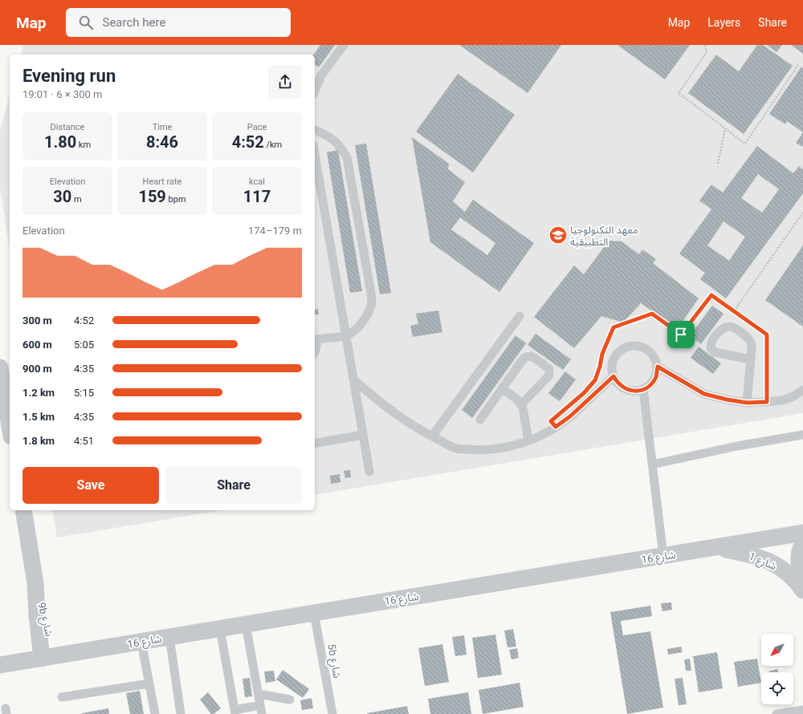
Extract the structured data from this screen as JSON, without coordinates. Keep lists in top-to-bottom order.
{
  "streets": {
    "street": ["شارع 16", "شارع 1", "9b شارع"],
    "lane": ["5b شارع"]
  },
  "crossings": [
    ["شارع 16", "شارع 1"],
    ["شارع 16", "9b شارع"],
    ["شارع 16", "5b شارع"]
  ],
  "places": {
    "school or university": ["معهد التكنولوجيا التطبيقية"]
  },
  "north": "bottom left",
  "page": {
    "header": "Map",
    "search": "Search here",
    "nav": ["Map", "Layers", "Share"],
    "heading": ["Evening run", "19:01 · 6 × 300 m"],
    "stats": [
      ["Distance", "1.80 km"],
      ["Time", "8:46"],
      ["Pace", "4:52 /km"],
      ["Elevation", "30 m"],
      ["Heart rate", "159 bpm"],
      ["kcal", "117"]
    ],
    "chart": ["Elevation", "174–179 m"],
    "list": [
      {
        "name": "300 m",
        "note": "4:52"
      },
      {
        "name": "600 m",
        "note": "5:05"
      },
      {
        "name": "900 m",
        "note": "4:35"
      },
      {
        "name": "1.2 km",
        "note": "5:15"
      },
      {
        "name": "1.5 km",
        "note": "4:35"
      },
      {
        "name": "1.8 km",
        "note": "4:51"
      }
    ],
    "buttons": ["Save", "Share"]
  }
}
